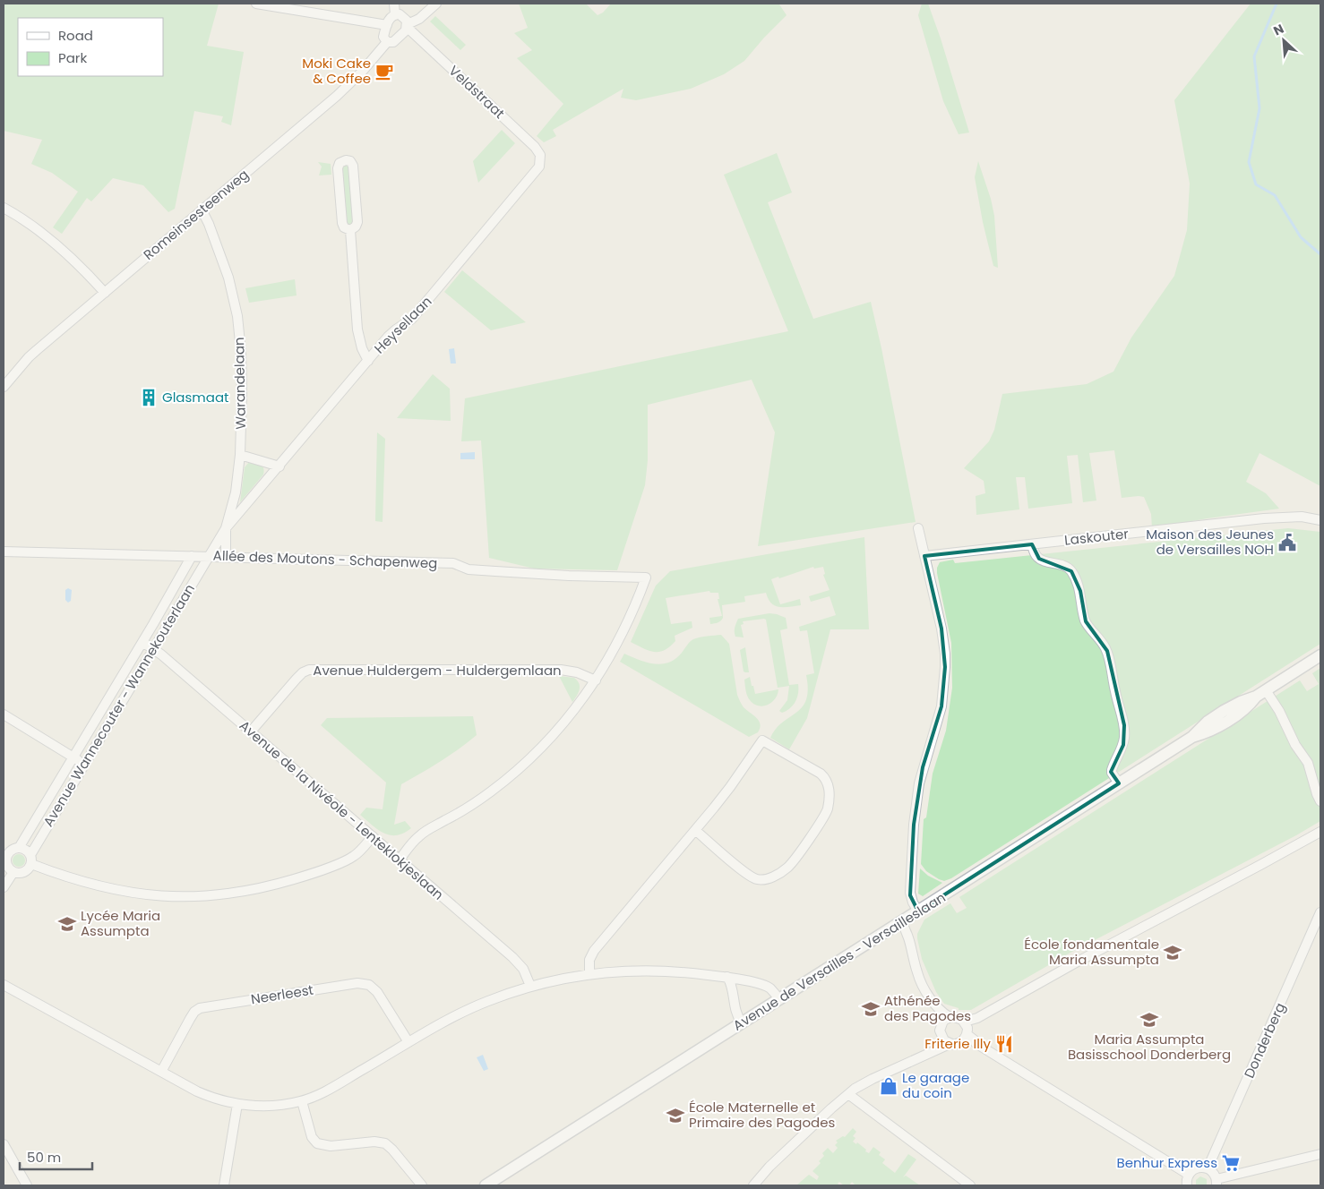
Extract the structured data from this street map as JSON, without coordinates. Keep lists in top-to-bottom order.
{
  "streets": {
    "street": [
      "Veldstraat",
      "Romeinsesteenweg",
      "Heysellaan",
      "Warandelaan",
      "Laskouter",
      "Allée des Moutons - Schapenweg",
      "Avenue Huldergem - Huldergemlaan",
      "Avenue Wannecouter - Wannekouterlaan",
      "Avenue de la Nivéole - Lenteklokjeslaan",
      "Avenue de Versailles - Versailleslaan",
      "Neerleest",
      "Donderberg"
    ]
  },
  "crossings": [
    ["Veldstraat", "Romeinsesteenweg"],
    ["Veldstraat", "Heysellaan"],
    ["Romeinsesteenweg", "Warandelaan"],
    ["Heysellaan", "Warandelaan"],
    ["Warandelaan", "Allée des Moutons - Schapenweg"],
    ["Warandelaan", "Avenue Wannecouter - Wannekouterlaan"],
    ["Laskouter", "Avenue de Versailles - Versailleslaan"],
    ["Allée des Moutons - Schapenweg", "Avenue Huldergem - Huldergemlaan"],
    ["Allée des Moutons - Schapenweg", "Avenue Wannecouter - Wannekouterlaan"],
    ["Avenue Huldergem - Huldergemlaan", "Avenue de la Nivéole - Lenteklokjeslaan"],
    ["Avenue Wannecouter - Wannekouterlaan", "Avenue de la Nivéole - Lenteklokjeslaan"]
  ],
  "places": {
    "cafe": ["Moki Cake & Coffee"],
    "building": ["Glasmaat"],
    "public building": ["Maison des Jeunes de Versailles NOH"],
    "school or university": [
      "Lycée Maria Assumpta",
      "École fondamentale Maria Assumpta",
      "Athénée des Pagodes",
      "Maria Assumpta Basisschool Donderberg",
      "École Maternelle et Primaire des Pagodes"
    ],
    "restaurant": ["Friterie Illy"],
    "shop": ["Le garage du coin"],
    "supermarket": ["Benhur Express"]
  },
  "legend": ["Road", "Park"],
  "scale_bar": "50 m",
  "north": "top left"
}
